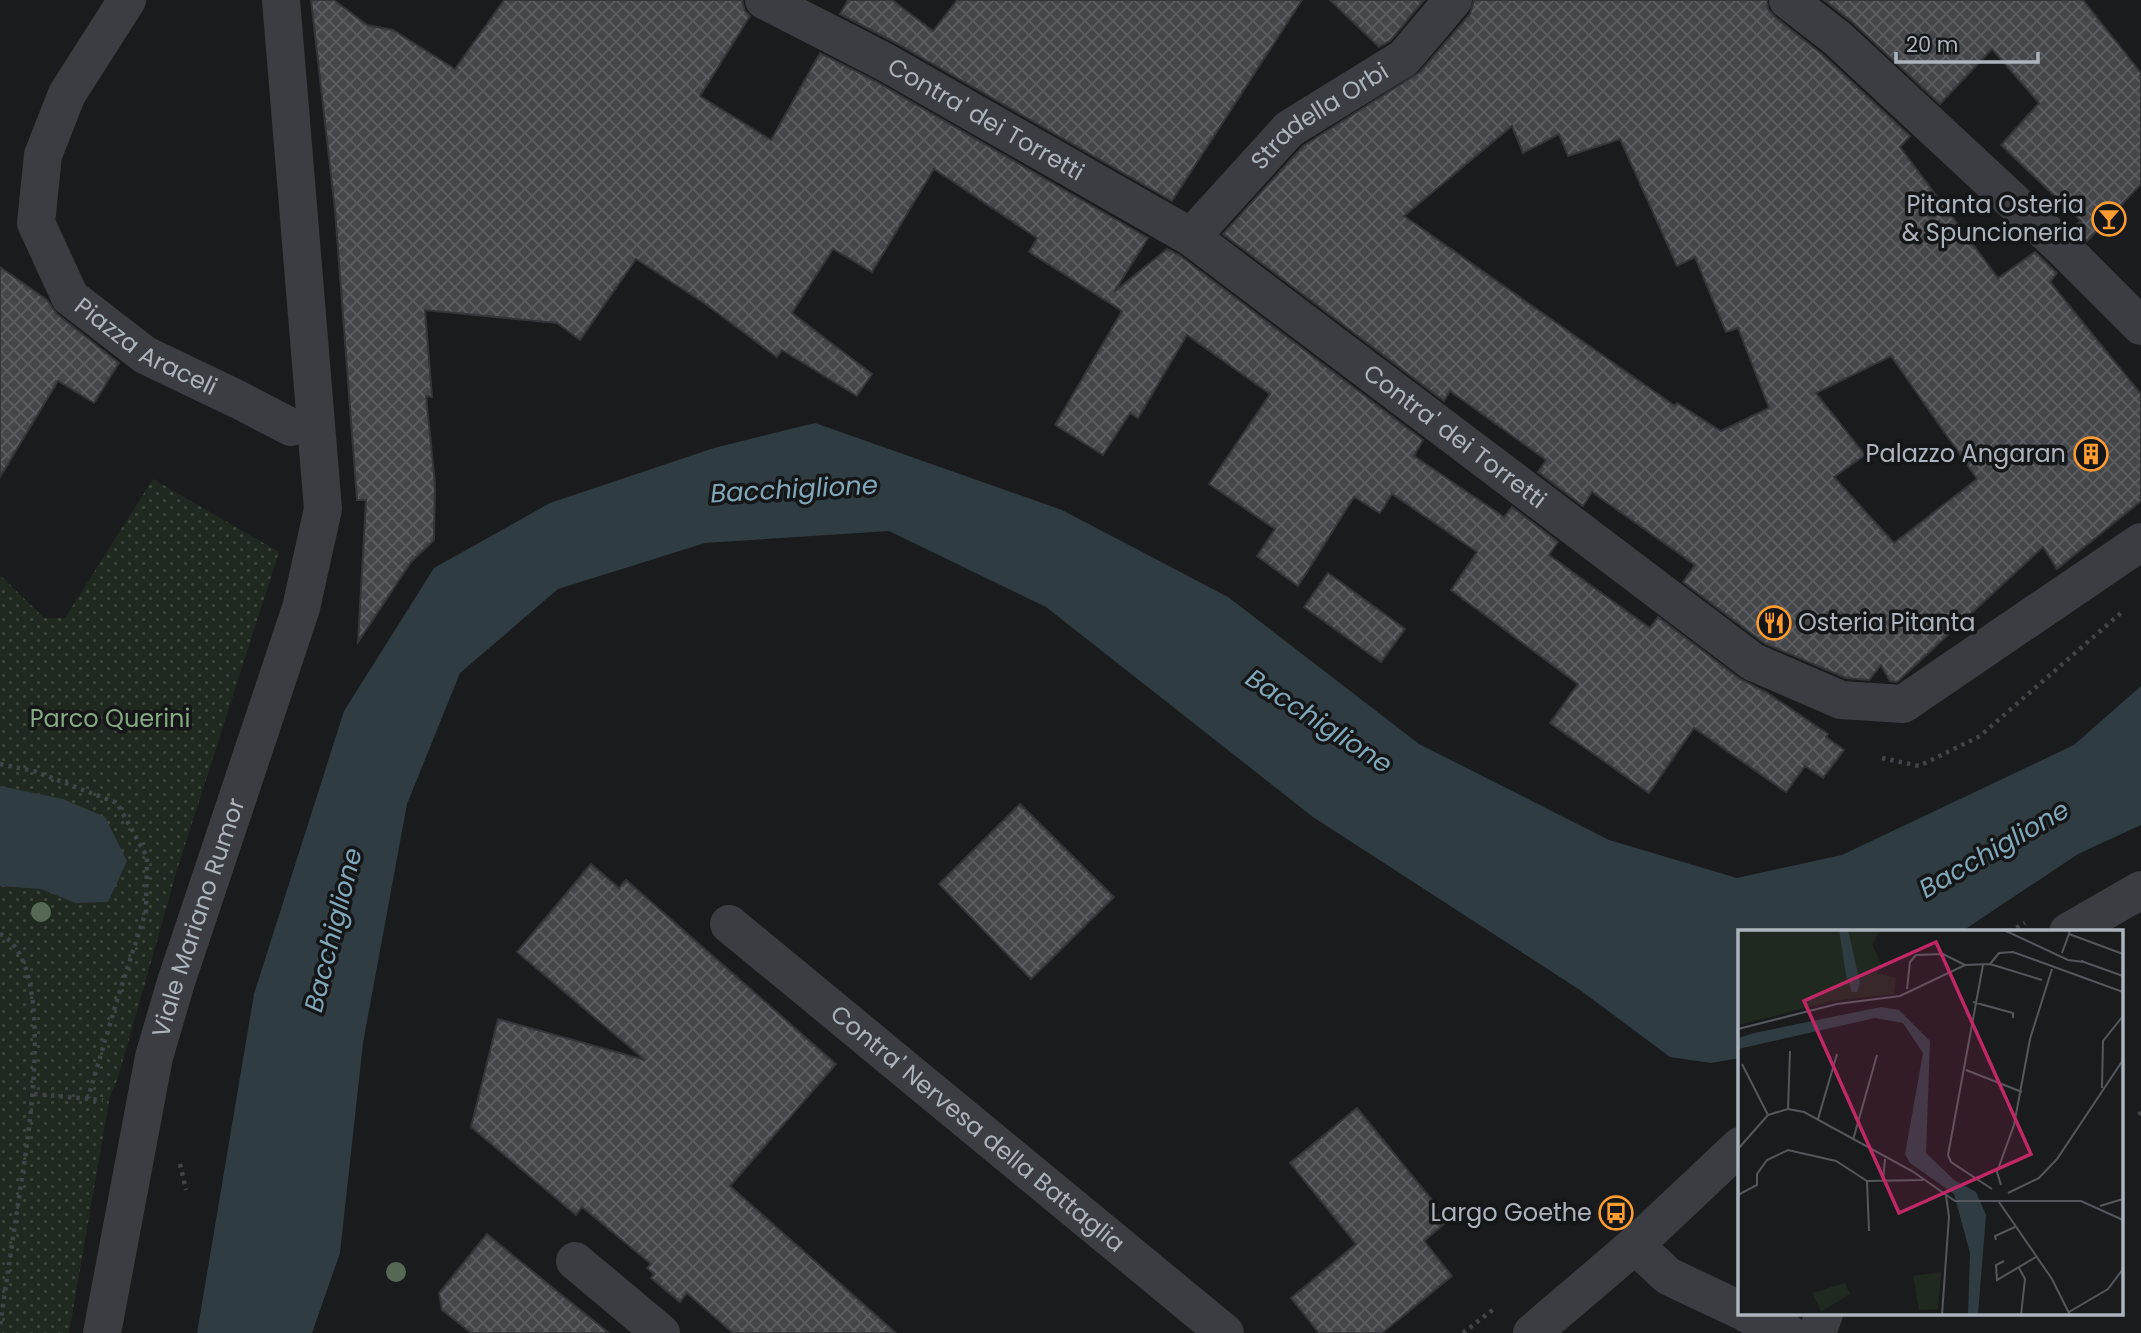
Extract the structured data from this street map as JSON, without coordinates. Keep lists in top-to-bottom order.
{
  "streets": {
    "street": [
      "Stradella Orbi",
      "Contra' dei Torretti",
      "Piazza Araceli",
      "Viale Mariano Rumor",
      "Contra' Nervesa della Battaglia"
    ]
  },
  "crossings": [
    ["Stradella Orbi", "Contra' dei Torretti"]
  ],
  "water": ["Bacchiglione"],
  "parks": ["Parco Querini"],
  "places": {
    "bar": ["Pitanta Osteria & Spuncioneria"],
    "building": ["Palazzo Angaran"],
    "restaurant": ["Osteria Pitanta"],
    "bus stop": ["Largo Goethe"]
  },
  "scale_bar": "20 m"
}
